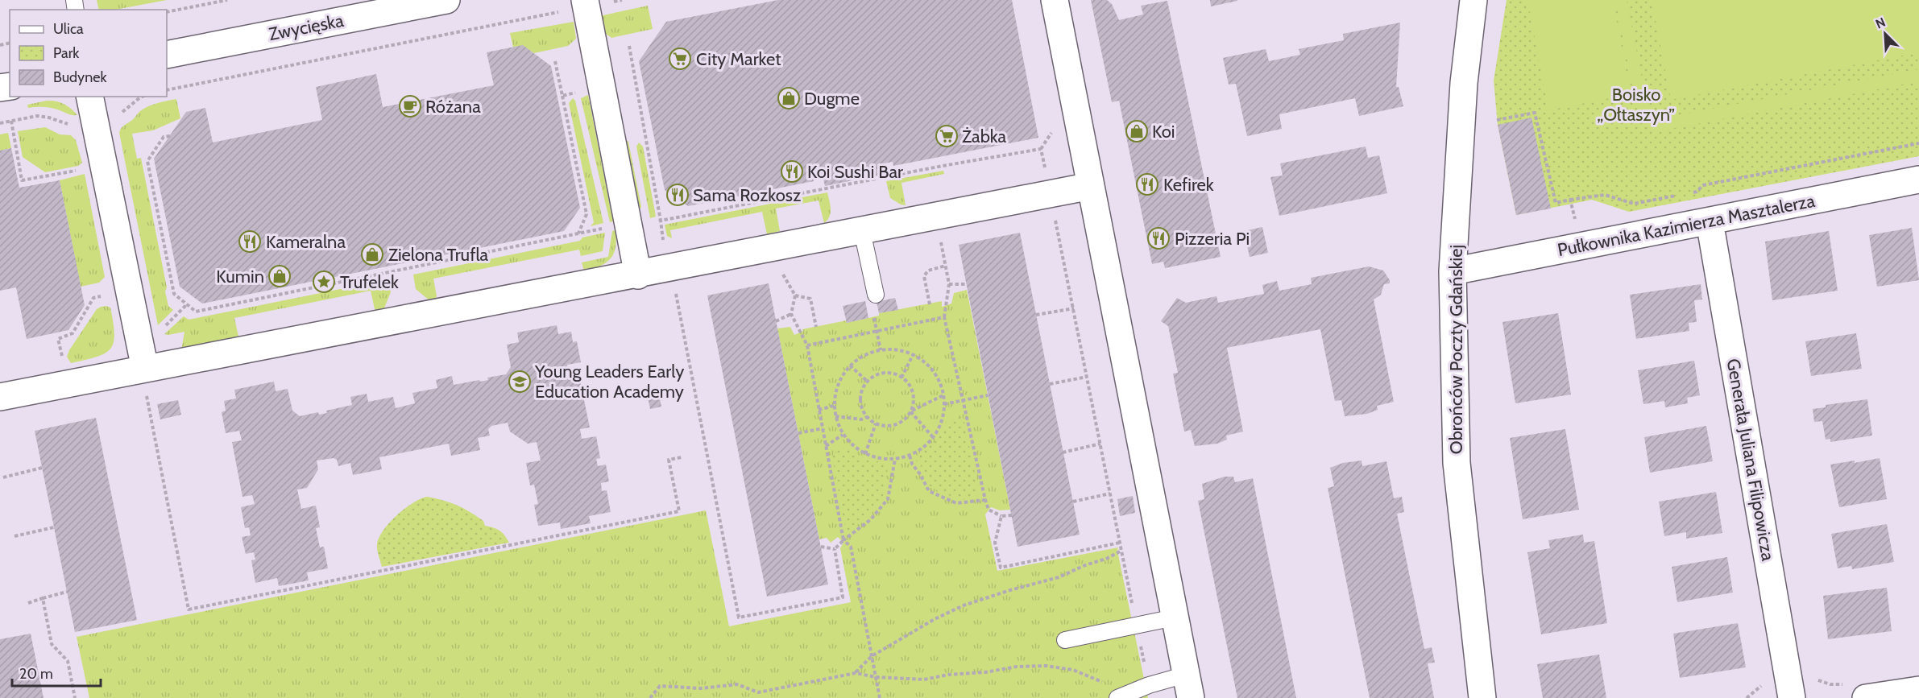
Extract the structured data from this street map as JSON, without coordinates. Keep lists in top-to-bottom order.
{
  "streets": {
    "street": [
      "Zwycięska",
      "Pułkownika Kazimierza Masztalerza",
      "Obrońców Poczty Gdańskiej",
      "Generała Juliana Filipowicza"
    ]
  },
  "crossings": [
    ["Pułkownika Kazimierza Masztalerza", "Obrońców Poczty Gdańskiej"],
    ["Pułkownika Kazimierza Masztalerza", "Generała Juliana Filipowicza"]
  ],
  "parks": ["Boisko „Ołtaszyn”"],
  "places": {
    "supermarket": ["City Market", "Żabka"],
    "shop": [
      "Dugme",
      "Koi",
      "Zielona Trufla",
      "Kumin"
    ],
    "cafe": ["Różana"],
    "restaurant": [
      "Koi Sushi Bar",
      "Kefirek",
      "Sama Rozkosz",
      "Pizzeria Pi",
      "Kameralna"
    ],
    "place": ["Trufelek"],
    "school or university": ["Young Leaders Early Education Academy"]
  },
  "legend": ["Ulica", "Park", "Budynek"],
  "scale_bar": "20 m",
  "north": "top left"
}
